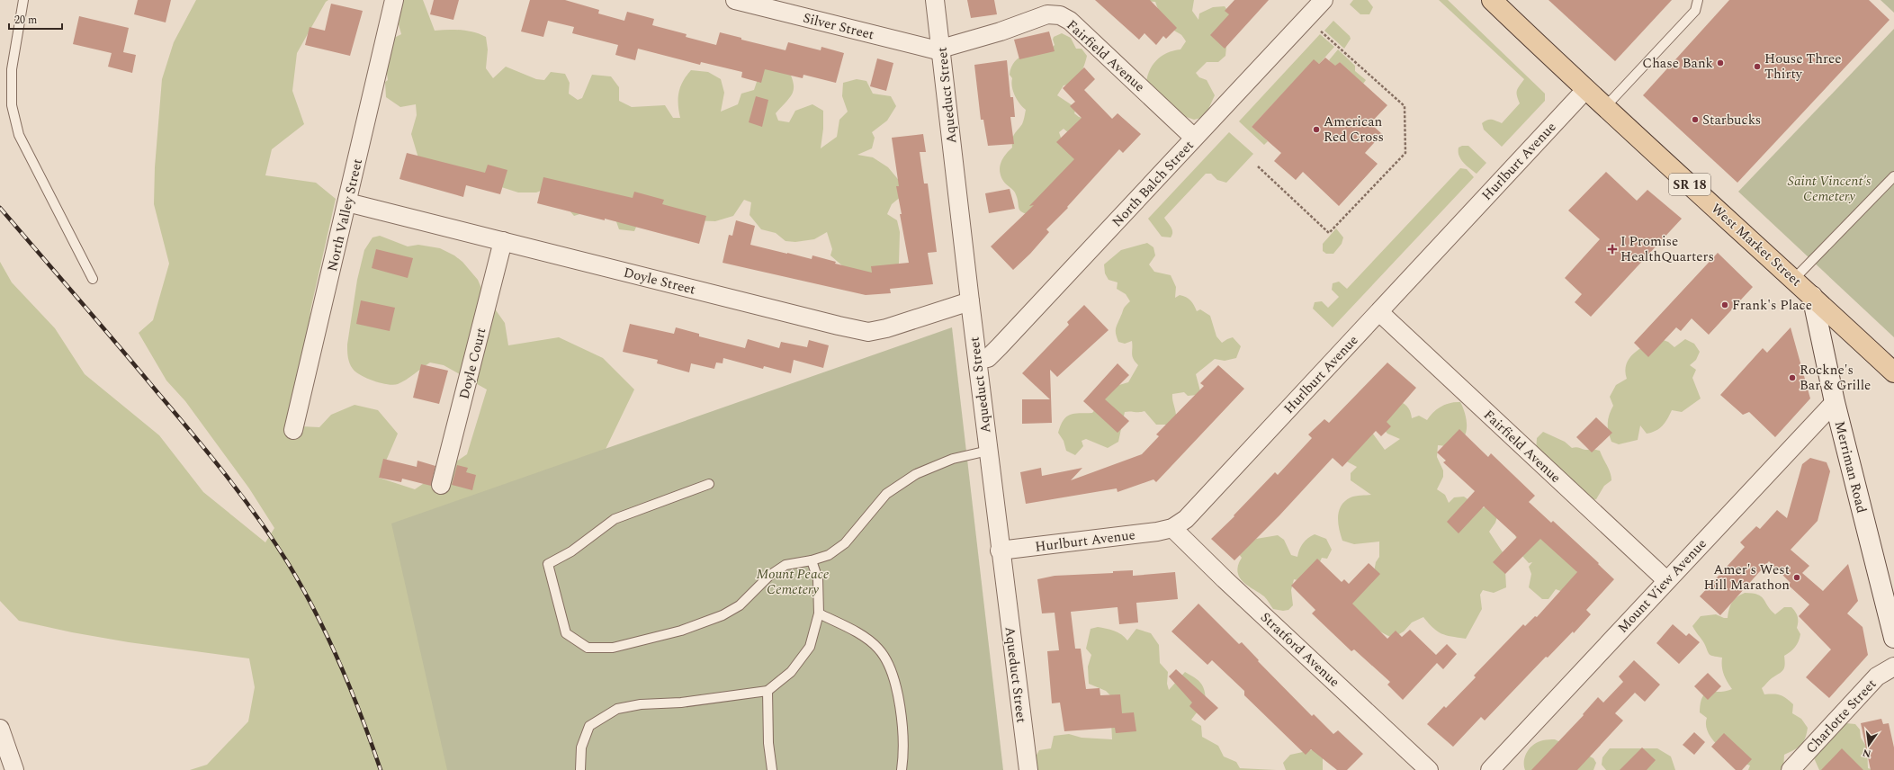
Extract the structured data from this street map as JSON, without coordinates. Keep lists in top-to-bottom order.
{
  "streets": {
    "main road": ["SR 18", "West Market Street", "Merriman Road"],
    "street": [
      "Silver Street",
      "Fairfield Avenue",
      "Aqueduct Street",
      "Hurlburt Avenue",
      "North Balch Street",
      "North Valley Street",
      "Doyle Street",
      "Doyle Court",
      "Mount View Avenue",
      "Stratford Avenue",
      "Charlotte Street"
    ]
  },
  "crossings": [
    ["Silver Street", "Fairfield Avenue"],
    ["Silver Street", "Aqueduct Street"],
    ["Fairfield Avenue", "Aqueduct Street"],
    ["Fairfield Avenue", "Hurlburt Avenue"],
    ["Fairfield Avenue", "North Balch Street"],
    ["Fairfield Avenue", "Mount View Avenue"],
    ["Aqueduct Street", "Hurlburt Avenue"],
    ["Aqueduct Street", "North Balch Street"],
    ["Aqueduct Street", "Doyle Street"],
    ["Hurlburt Avenue", "West Market Street"],
    ["Hurlburt Avenue", "Stratford Avenue"],
    ["North Valley Street", "Doyle Street"],
    ["West Market Street", "Merriman Road"],
    ["Doyle Street", "Doyle Court"],
    ["Merriman Road", "Mount View Avenue"]
  ],
  "parks": ["Saint Vincent's Cemetery", "Mount Peace Cemetery"],
  "places": {
    "other": [
      "Chase Bank",
      "House Three Thirty",
      "Starbucks",
      "American Red Cross",
      "Frank's Place",
      "Rockne's Bar & Grille",
      "Amer's West Hill Marathon"
    ],
    "health": ["I Promise HealthQuarters"]
  },
  "scale_bar": "20 m",
  "north": "bottom"
}
